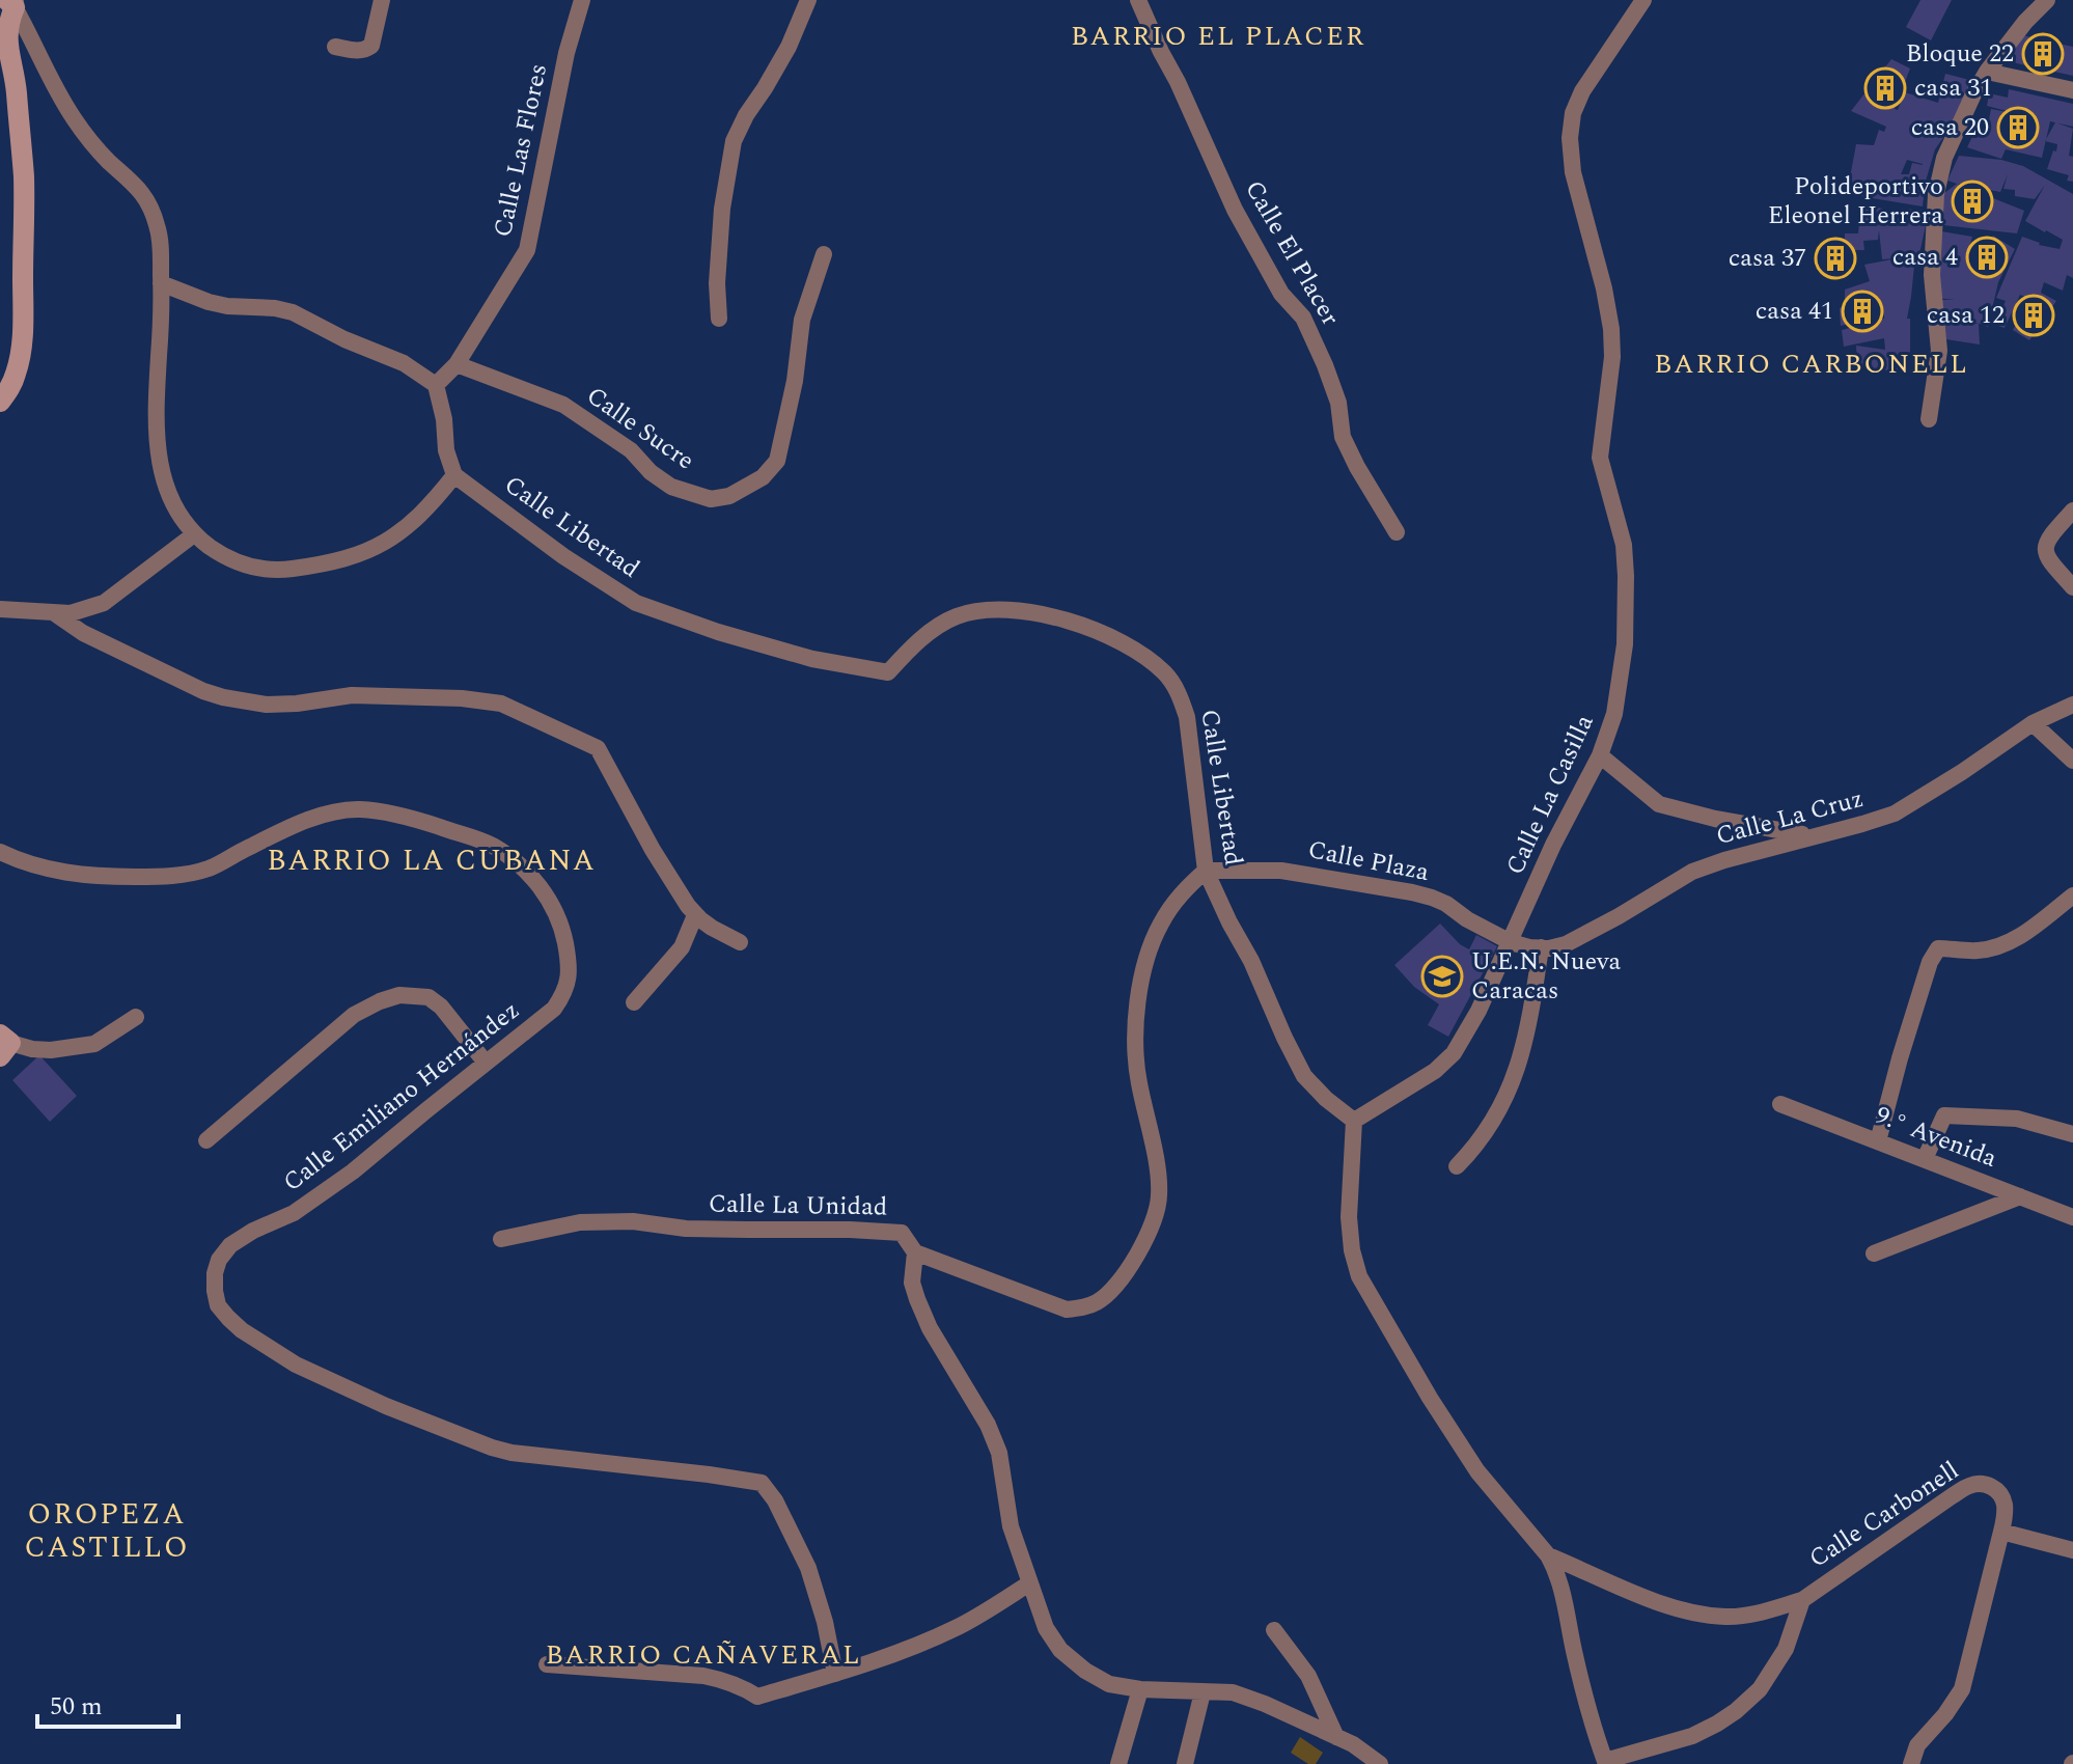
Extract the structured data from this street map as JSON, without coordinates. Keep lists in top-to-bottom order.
{
  "streets": {
    "street": [
      "Calle Las Flores",
      "Calle El Placer",
      "Calle Sucre",
      "Calle Libertad",
      "Calle La Casilla",
      "Calle La Cruz",
      "Calle Plaza",
      "Calle Emiliano Hernández",
      "9.° Avenida",
      "Calle La Unidad",
      "Calle Carbonell"
    ]
  },
  "crossings": [
    ["Calle Las Flores", "Calle Sucre"],
    ["Calle Libertad", "Calle La Casilla"],
    ["Calle Libertad", "Calle Plaza"],
    ["Calle Libertad", "Calle La Unidad"],
    ["Calle La Casilla", "Calle La Cruz"],
    ["Calle La Casilla", "Calle Plaza"],
    ["Calle La Cruz", "Calle Plaza"],
    ["Calle Plaza", "Calle La Unidad"]
  ],
  "districts": [
    "BARRIO EL PLACER",
    "BARRIO CARBONELL",
    "BARRIO LA CUBANA",
    "OROPEZA CASTILLO",
    "BARRIO CAÑAVERAL"
  ],
  "places": {
    "building": [
      "Bloque 22",
      "casa 31",
      "casa 20",
      "Polideportivo Eleonel Herrera",
      "casa 4",
      "casa 37",
      "casa 41",
      "casa 12"
    ],
    "school or university": ["U.E.N. Nueva Caracas"]
  },
  "scale_bar": "50 m"
}
